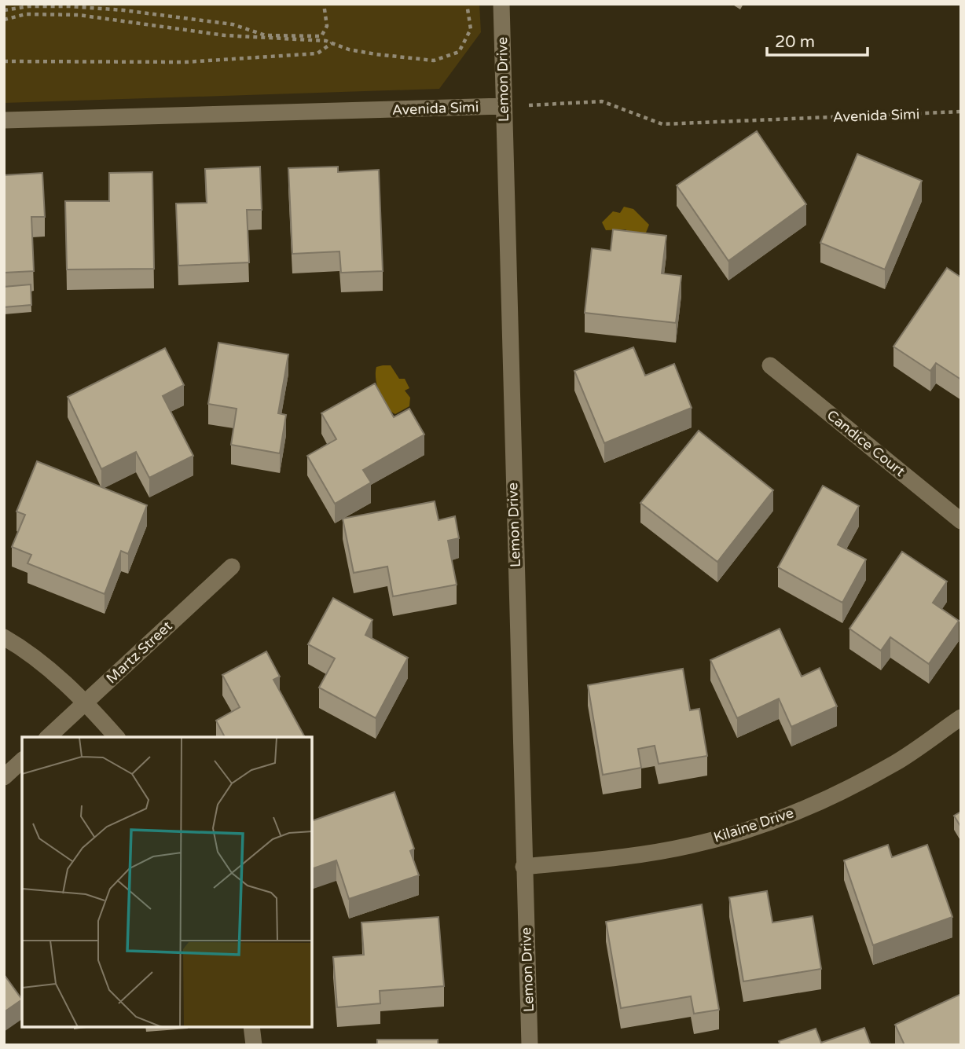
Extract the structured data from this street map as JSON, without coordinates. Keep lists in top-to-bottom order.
{
  "streets": {
    "street": [
      "Lemon Drive",
      "Avenida Simi",
      "Candice Court",
      "Martz Street",
      "Kilaine Drive"
    ]
  },
  "crossings": [
    ["Lemon Drive", "Avenida Simi"],
    ["Lemon Drive", "Kilaine Drive"]
  ],
  "scale_bar": "20 m"
}
